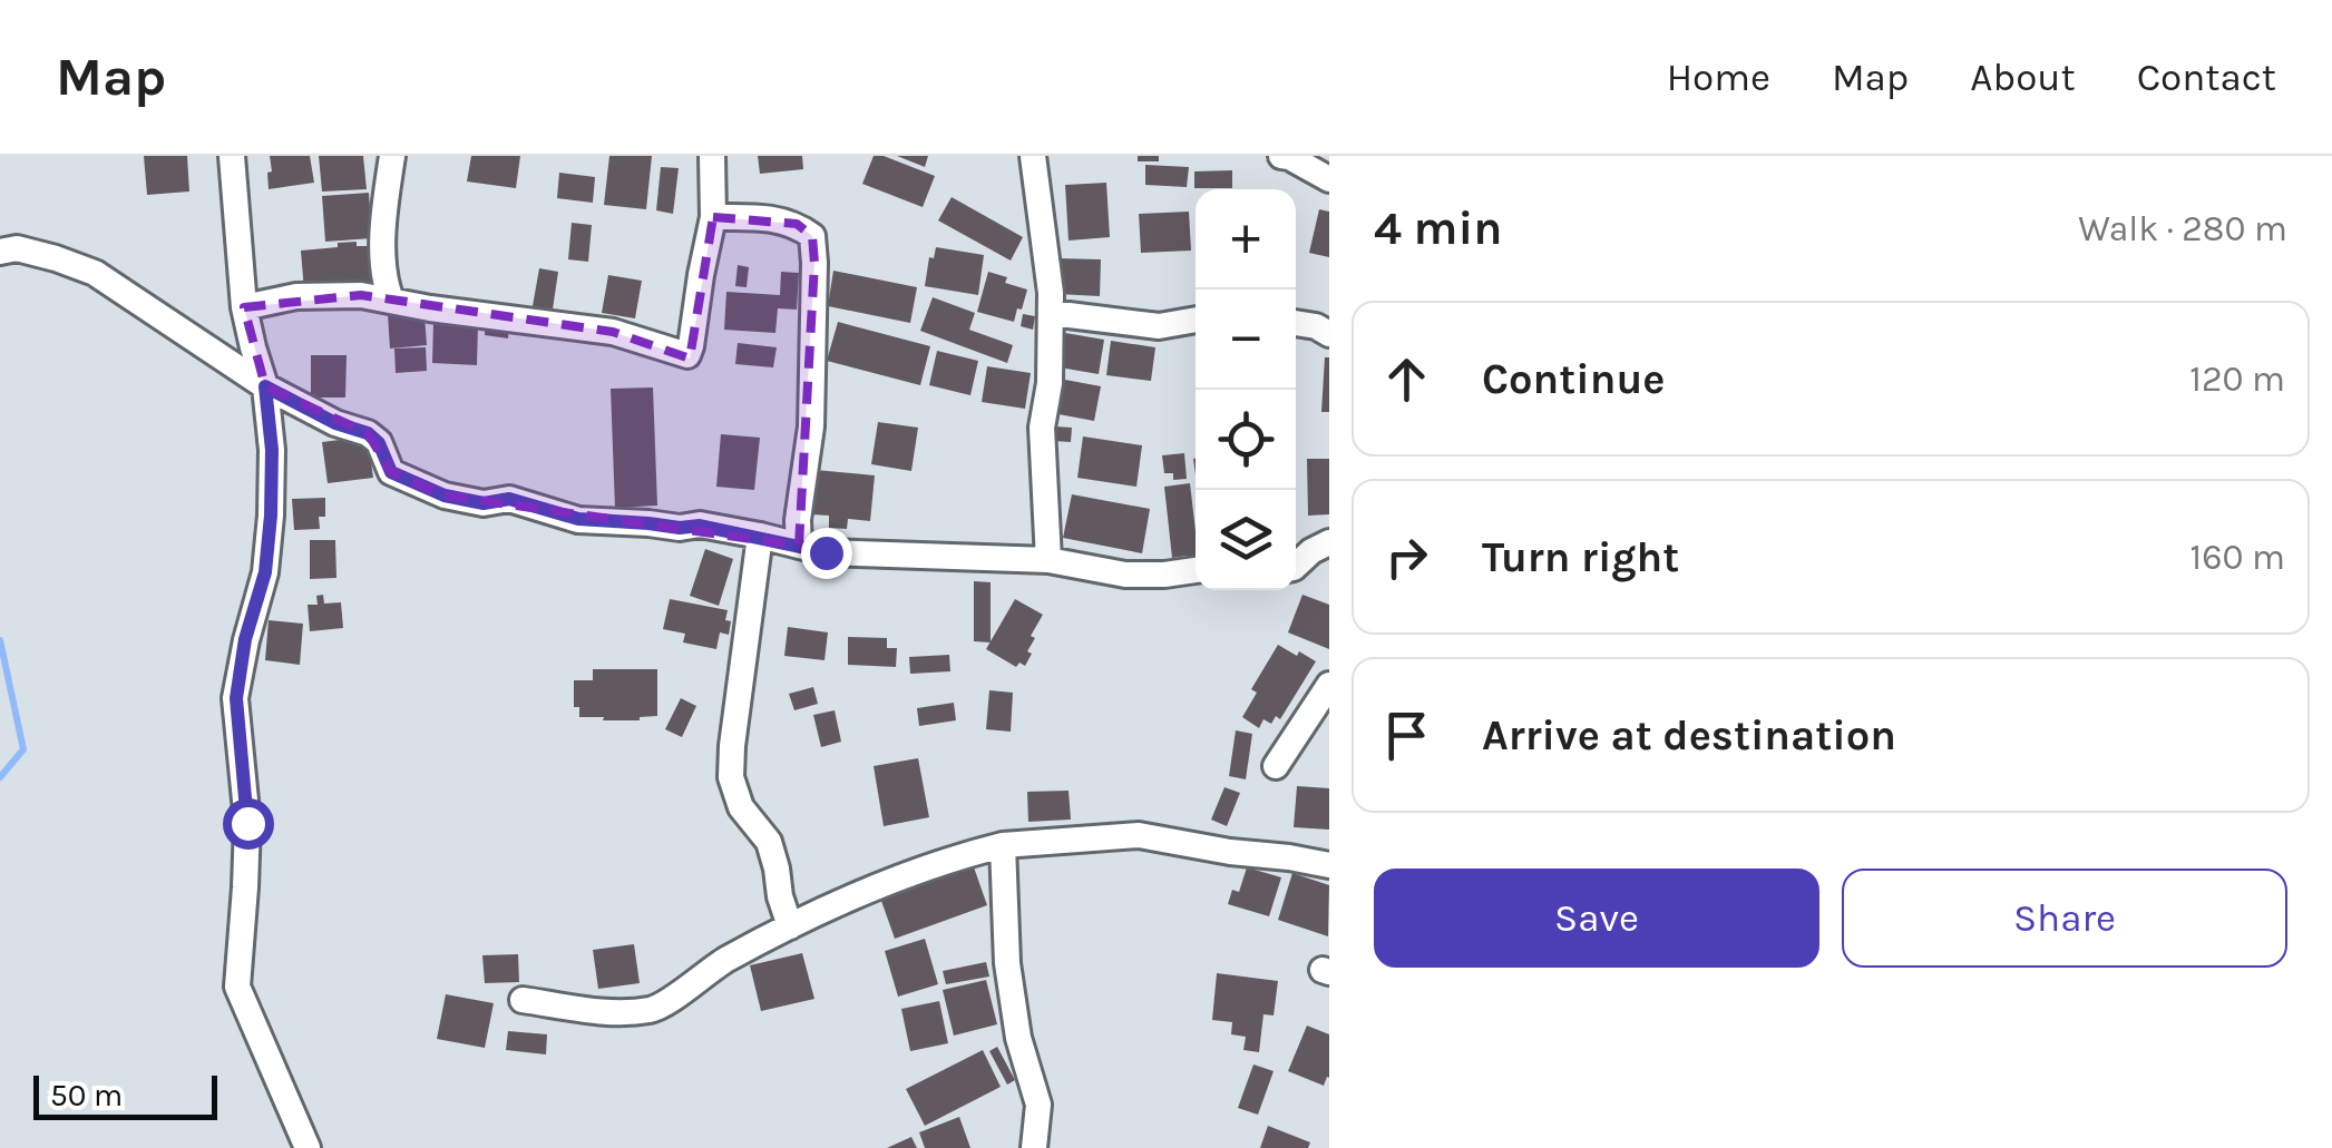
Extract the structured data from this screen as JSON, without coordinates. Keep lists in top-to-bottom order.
{
  "scale_bar": "50 m",
  "page": {
    "header": "Map",
    "nav": [
      "Home",
      "Map",
      "About",
      "Contact"
    ],
    "heading": ["4 min", "Walk · 280 m"],
    "map_buttons": ["+", "−"],
    "list": [
      ["Continue", "120 m"],
      ["Turn right", "160 m"],
      "Arrive at destination"
    ],
    "buttons": ["Save", "Share"],
    "scale": "50 m"
  }
}
